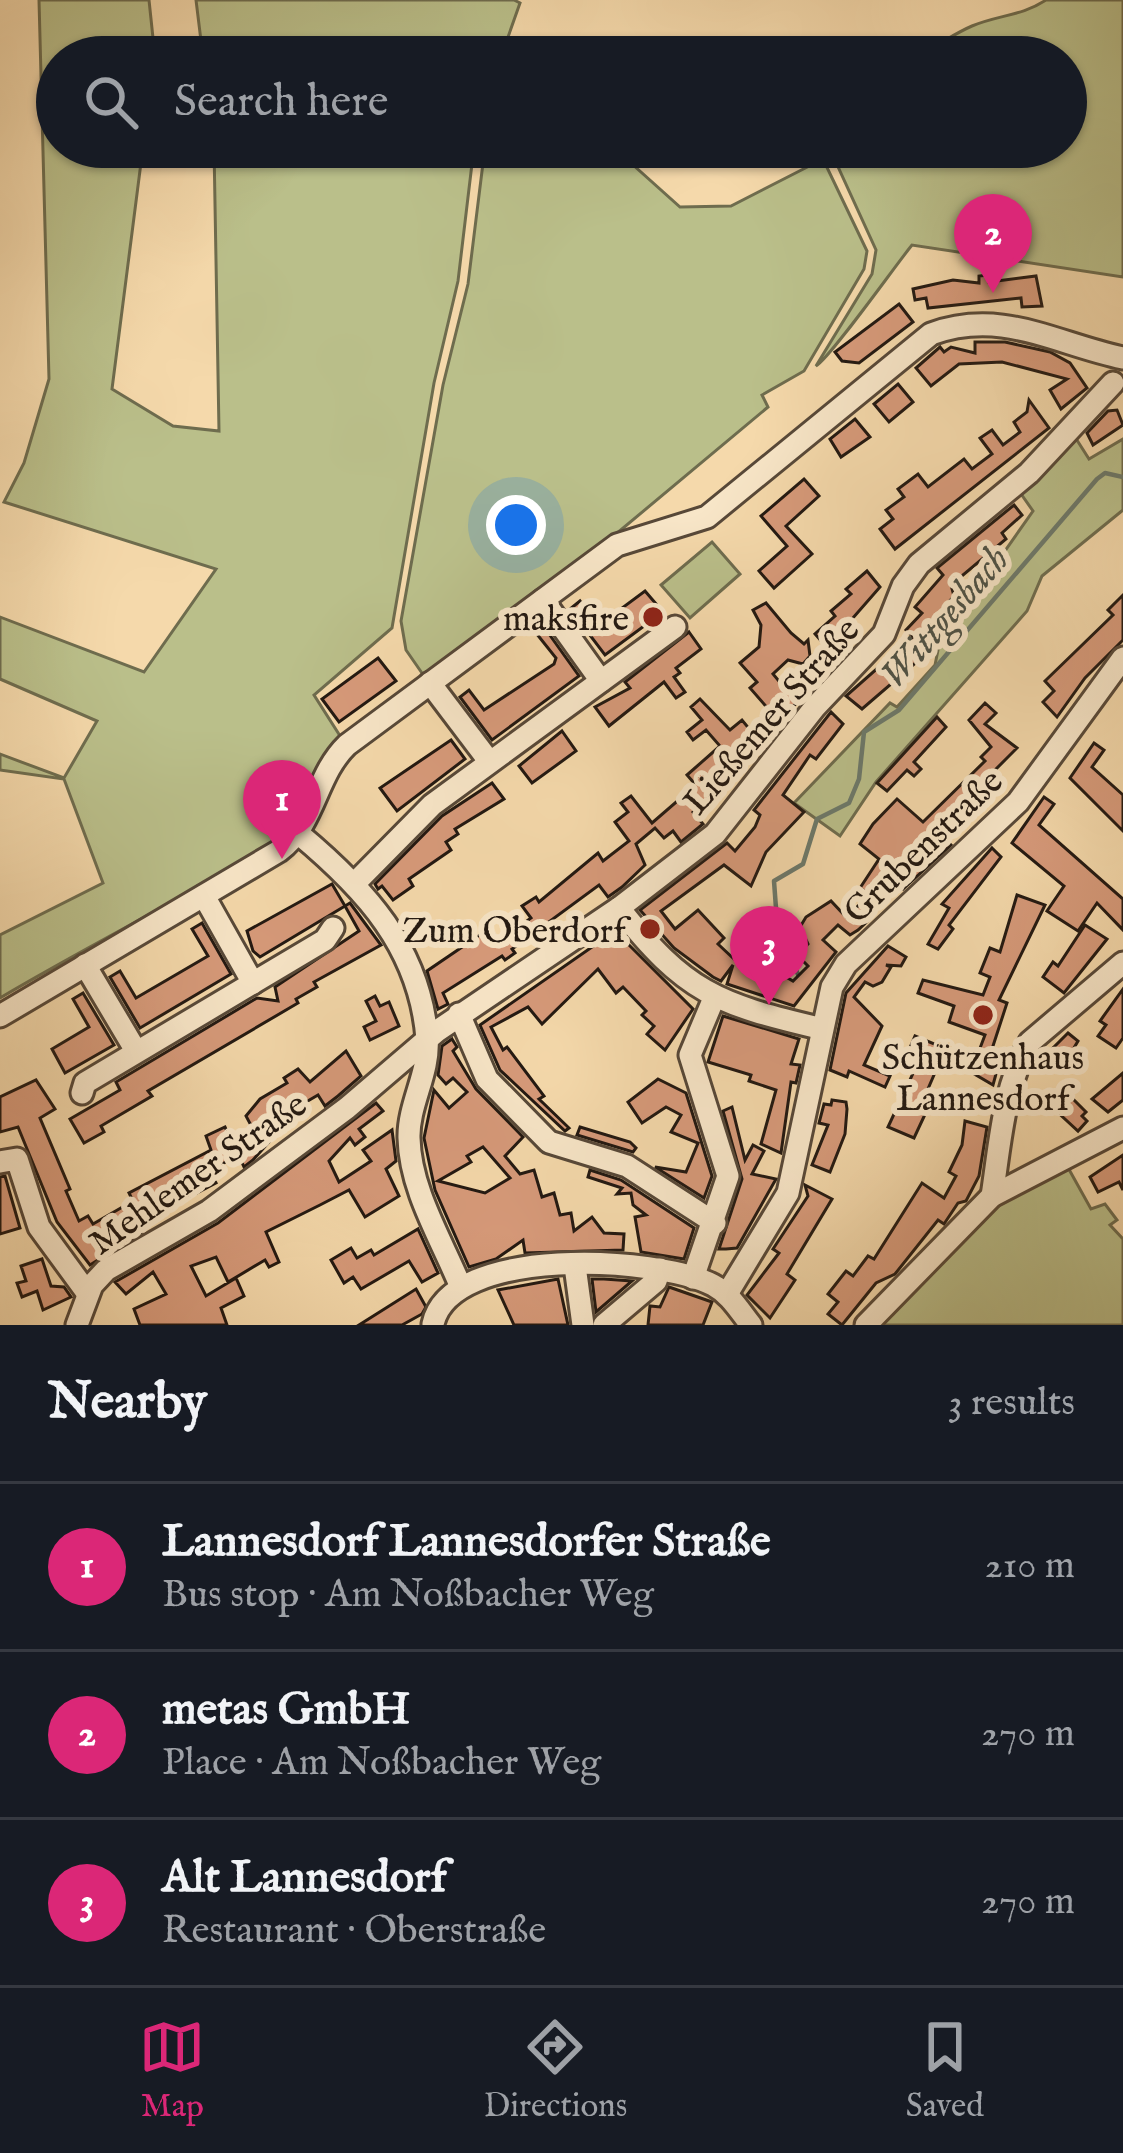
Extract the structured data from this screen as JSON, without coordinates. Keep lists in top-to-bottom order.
{
  "streets": {
    "street": ["Ließemer Straße", "Grubenstraße", "Mehlemer Straße"]
  },
  "crossings": [
    ["Ließemer Straße", "Mehlemer Straße"]
  ],
  "water": ["Wittgesbach"],
  "places": ["maksfire", "Zum Oberdorf", "Schützenhaus Lannesdorf"],
  "page": {
    "search": "Search here",
    "pins": ["2", "1", "3"],
    "heading": ["Nearby", "3 results"],
    "list": [
      {
        "mark": "1",
        "name": "Lannesdorf Lannesdorfer Straße",
        "note": "Bus stop · Am Noßbacher Weg",
        "value": "210 m"
      },
      {
        "mark": "2",
        "name": "metas GmbH",
        "note": "Place · Am Noßbacher Weg",
        "value": "270 m"
      },
      {
        "mark": "3",
        "name": "Alt Lannesdorf",
        "note": "Restaurant · Oberstraße",
        "value": "270 m"
      }
    ],
    "nav": ["Map", "Directions", "Saved"]
  }
}
